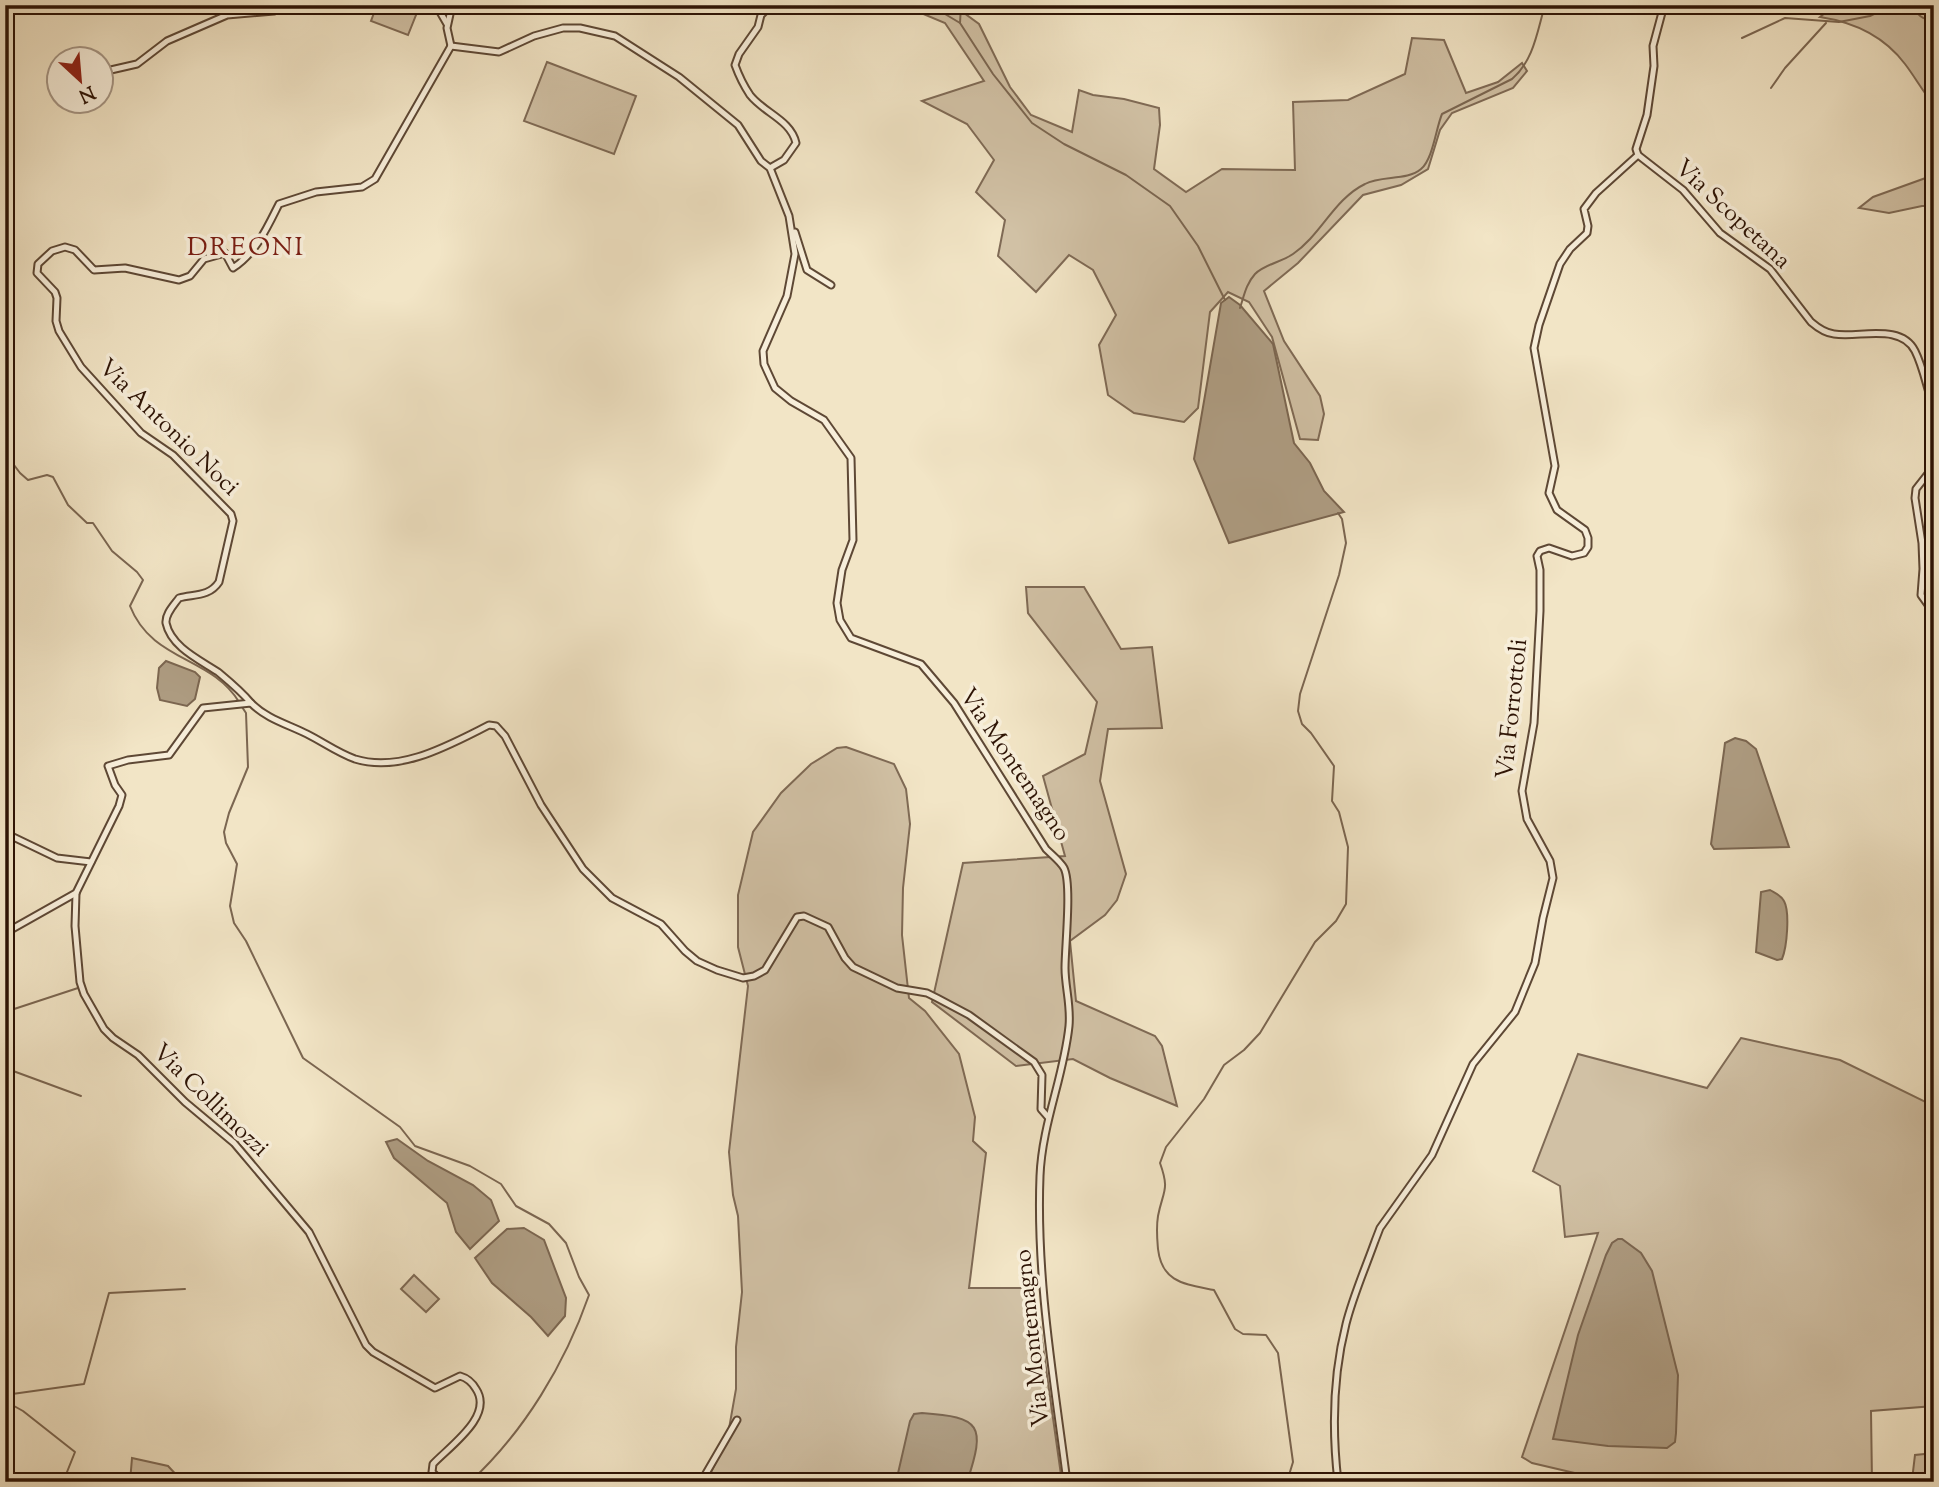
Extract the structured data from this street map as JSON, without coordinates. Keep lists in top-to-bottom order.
{
  "streets": {
    "street": [
      "Via Scopetana",
      "Via Antonio Noci",
      "Via Forrottoli",
      "Via Montemagno",
      "Via Collimozzi"
    ]
  },
  "crossings": [
    ["Via Scopetana", "Via Forrottoli"],
    ["Via Antonio Noci", "Via Montemagno"]
  ],
  "districts": ["DREONI"],
  "north": "bottom right"
}
